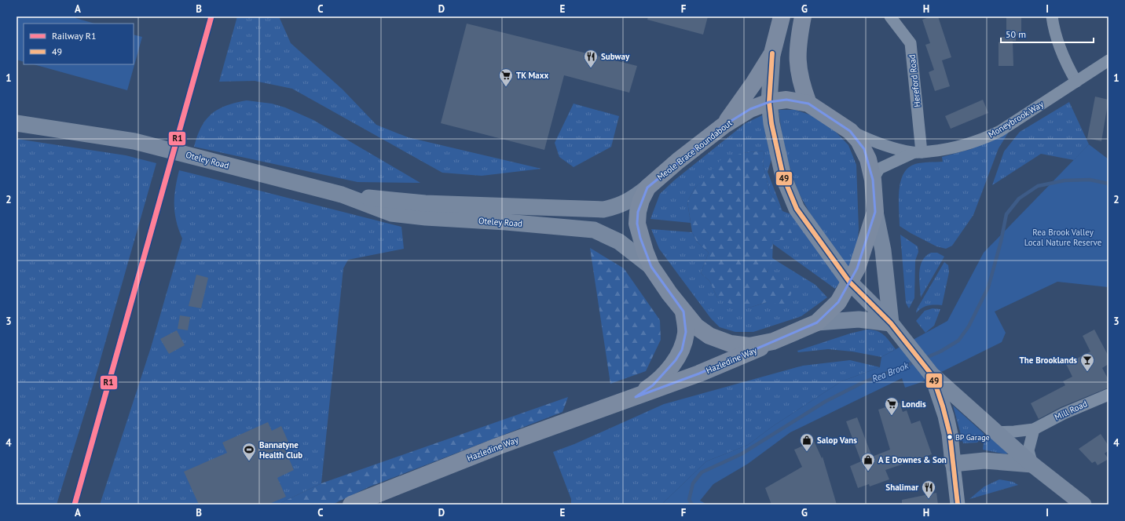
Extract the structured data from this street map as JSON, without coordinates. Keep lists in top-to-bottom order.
{
  "streets": {
    "main road": ["Meole Brace Roundabout", "Oteley Road", "Hazledine Way"],
    "street": ["Hereford Road", "Moneybrook Way", "Mill Road"]
  },
  "crossings": [
    ["Hereford Road", "Moneybrook Way"],
    ["Moneybrook Way", "Meole Brace Roundabout"],
    ["Meole Brace Roundabout", "Oteley Road"],
    ["Meole Brace Roundabout", "Hazledine Way"]
  ],
  "water": ["Rea Brook"],
  "parks": ["Rea Brook Valley Local Nature Reserve"],
  "places": {
    "restaurant": ["Subway", "Shalimar"],
    "supermarket": ["TK Maxx", "Londis"],
    "bar": ["The Brooklands"],
    "other": ["BP Garage"],
    "shop": ["Salop Vans", "A E Downes & Son"],
    "sports": ["Bannatyne Health Club"]
  },
  "lines": ["rail line R1", "transit line 49"],
  "legend": ["Railway R1", "49"],
  "scale_bar": "50 m",
  "grid": {
    "columns": [
      "A",
      "B",
      "C",
      "D",
      "E",
      "F",
      "G",
      "H",
      "I"
    ],
    "rows": [
      "1",
      "2",
      "3",
      "4"
    ]
  }
}
